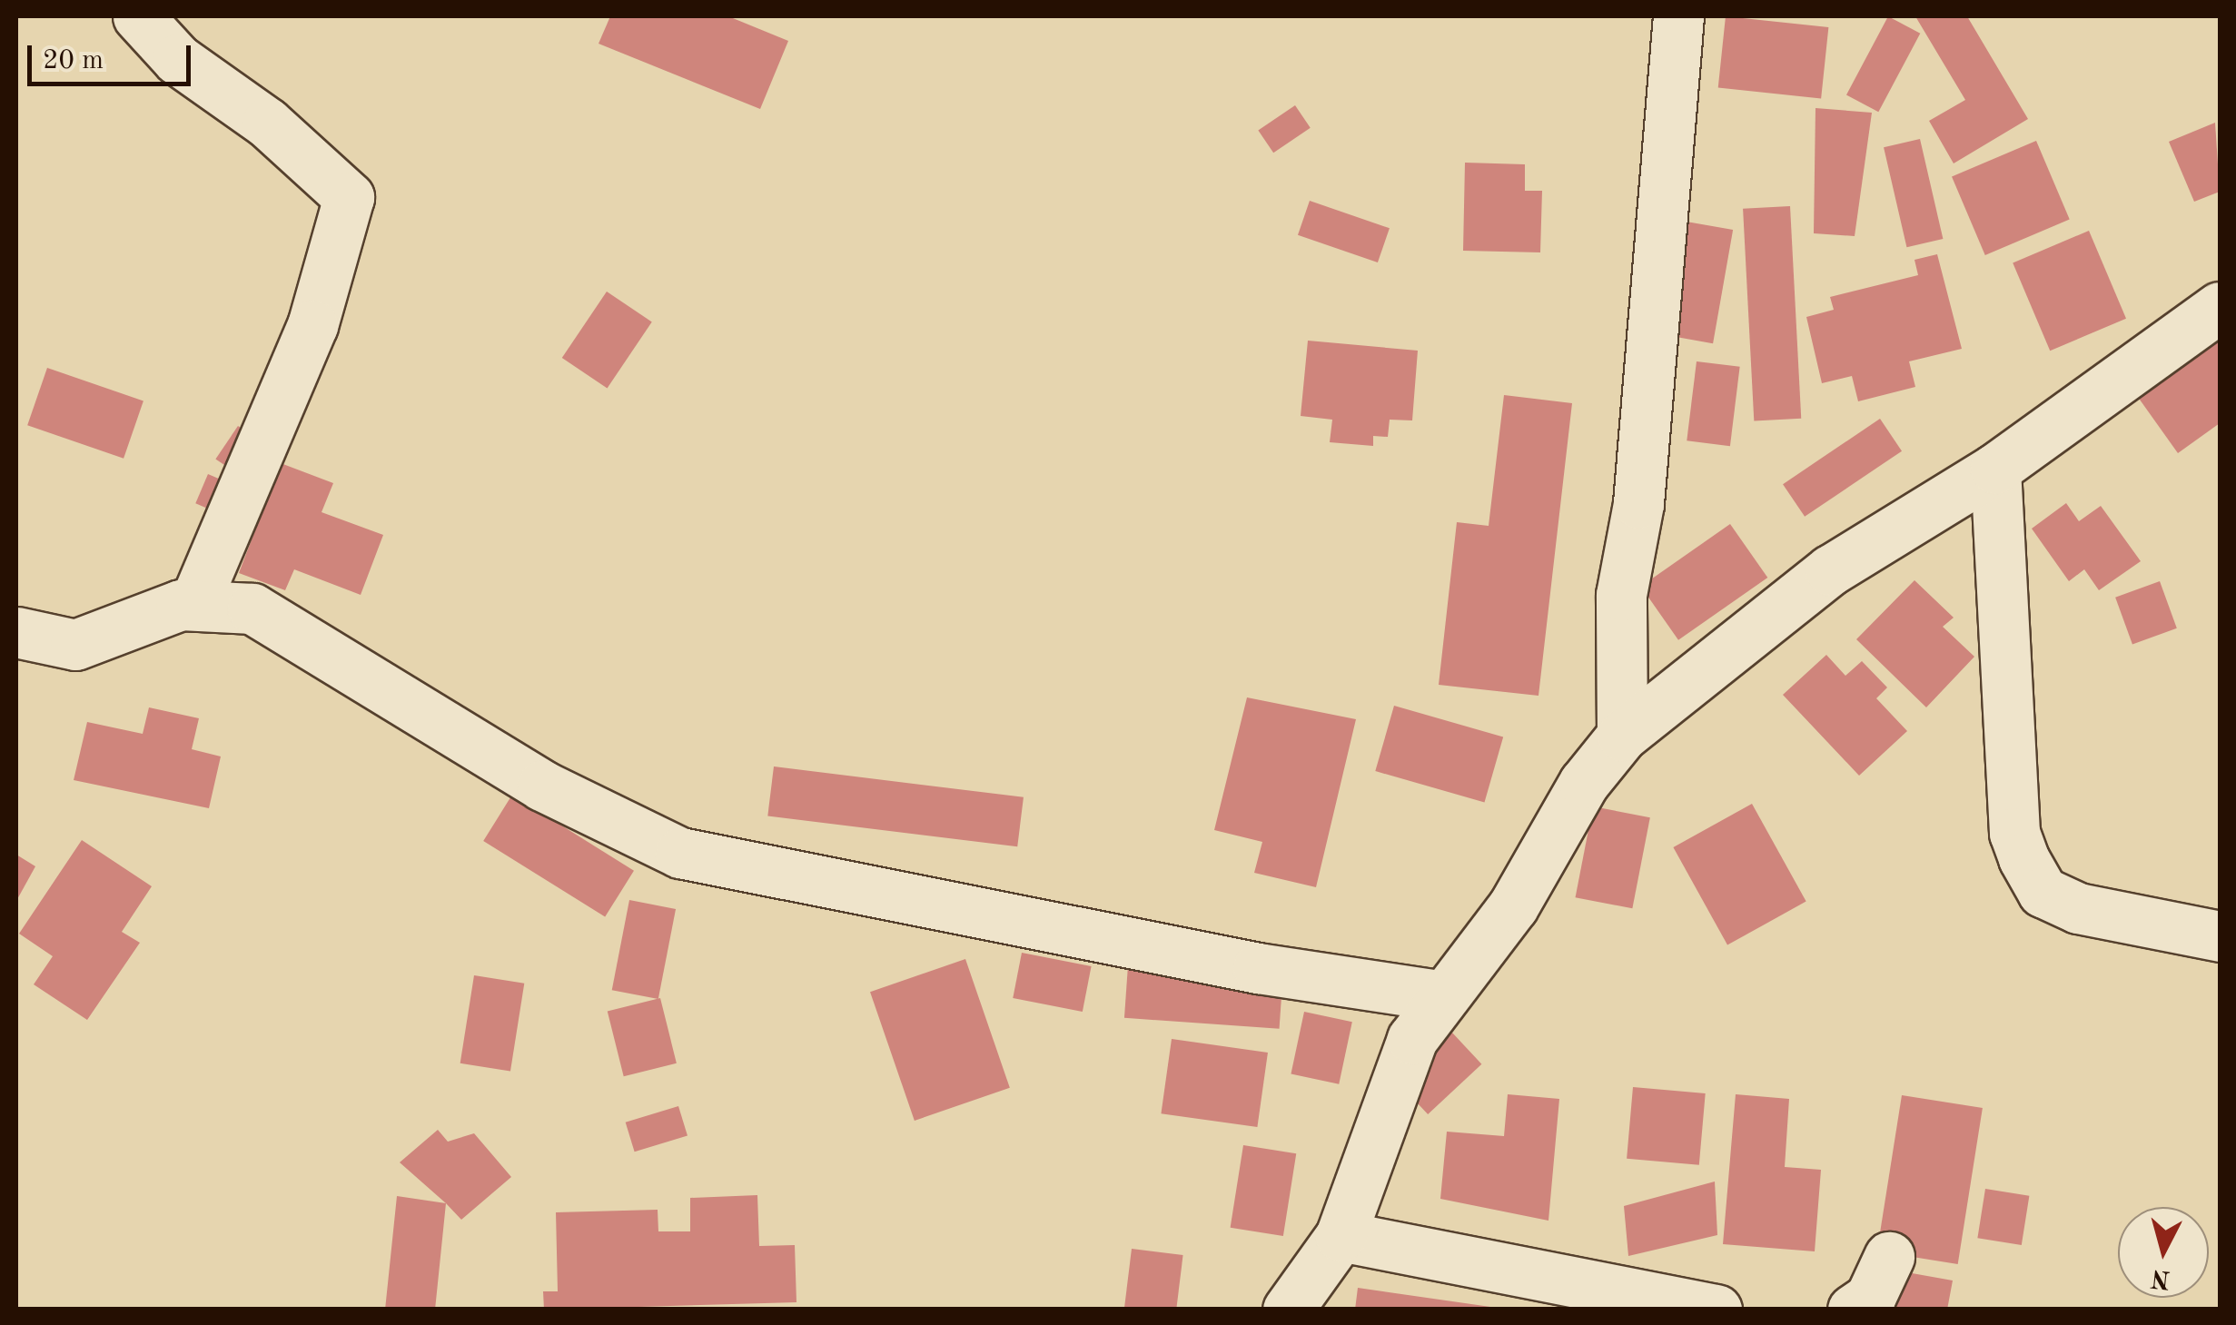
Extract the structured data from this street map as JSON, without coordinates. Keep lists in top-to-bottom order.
{
  "scale_bar": "20 m",
  "north": "bottom"
}
